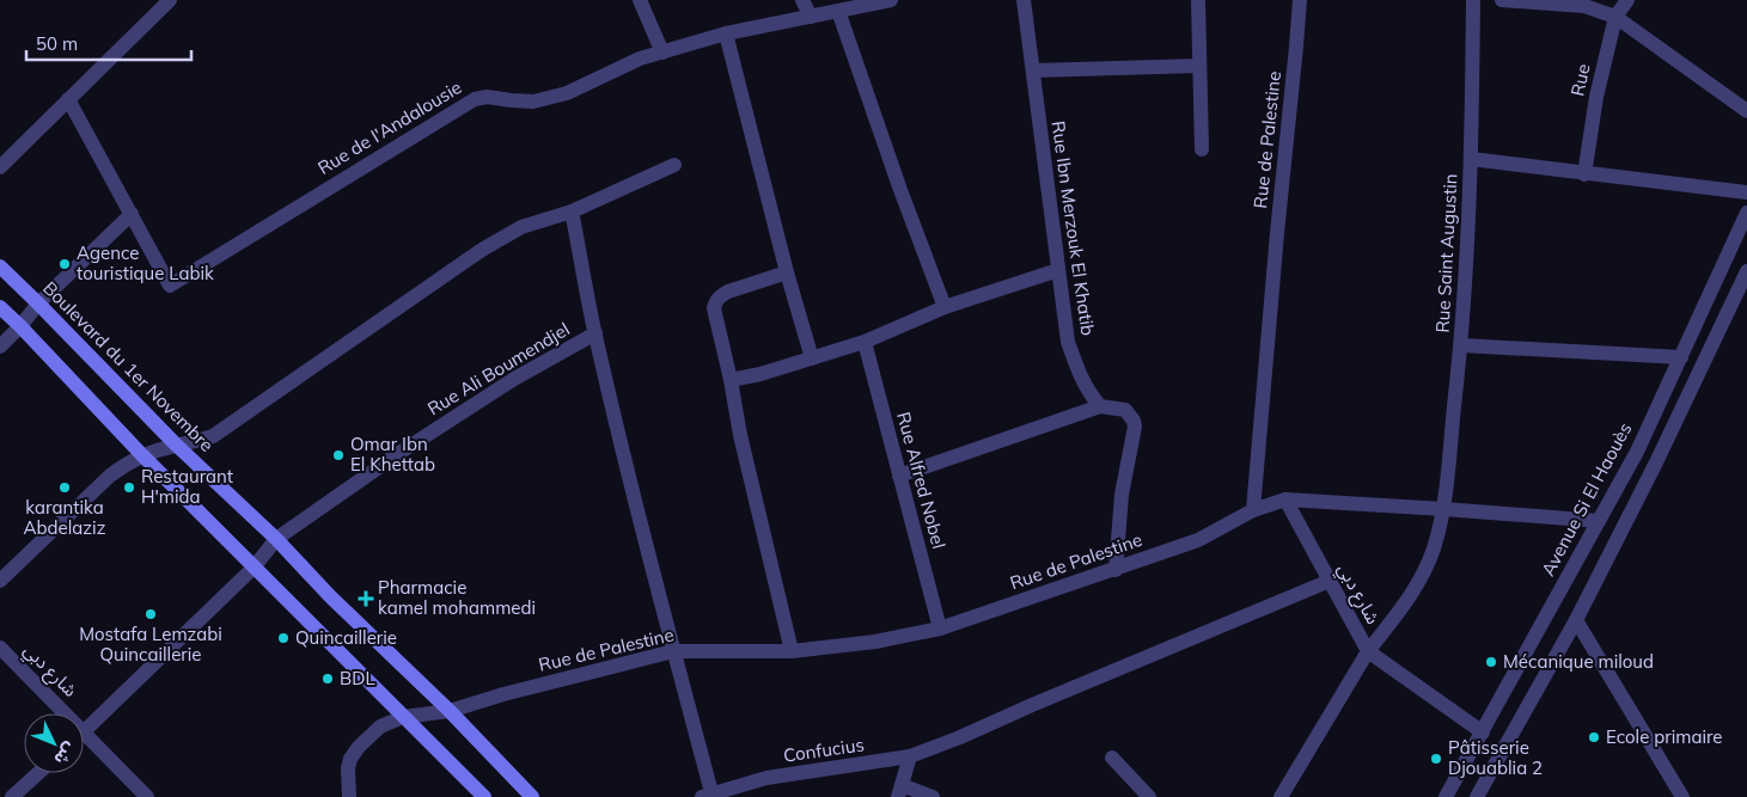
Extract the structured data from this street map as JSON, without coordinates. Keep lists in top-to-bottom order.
{
  "streets": {
    "main road": ["Boulevard du 1er Novembre"],
    "street": [
      "Rue",
      "Rue de l'Andalousie",
      "Rue de Palestine",
      "Rue Ibn Merzouk El Khatib",
      "Rue Saint Augustin",
      "Rue Ali Boumendjel",
      "Rue Alfred Nobel",
      "Avenue Si El Haouès",
      "شارع دبي",
      "Confucius"
    ]
  },
  "crossings": [
    ["Rue de Palestine", "Boulevard du 1er Novembre"],
    ["Rue de Palestine", "Rue Alfred Nobel"],
    ["Rue Saint Augustin", "شارع دبي"],
    ["Boulevard du 1er Novembre", "Rue Ali Boumendjel"],
    ["Rue Ali Boumendjel", "شارع دبي"],
    ["شارع دبي", "Confucius"]
  ],
  "places": {
    "other": [
      "Agence touristique Labik",
      "Omar Ibn El Khettab",
      "karantika Abdelaziz",
      "Restaurant H'mida",
      "Mostafa Lemzabi Quincaillerie",
      "Quincaillerie",
      "Mécanique miloud",
      "BDL",
      "Ecole primaire",
      "Pâtisserie Djouablia 2"
    ],
    "health": ["Pharmacie kamel mohammedi"]
  },
  "scale_bar": "50 m",
  "north": "bottom right"
}
